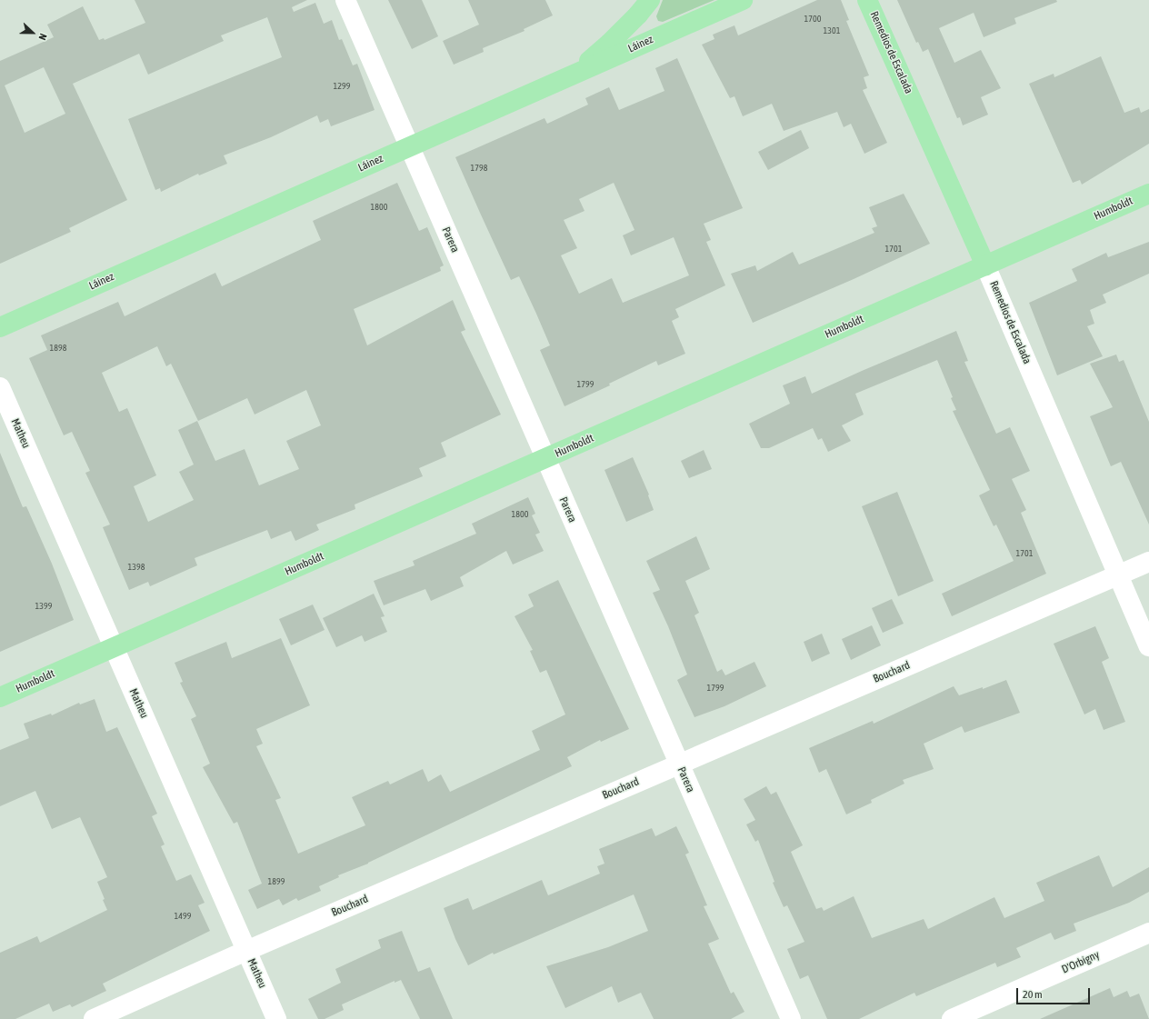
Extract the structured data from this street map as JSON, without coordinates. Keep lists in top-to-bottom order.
{
  "streets": {
    "main road": ["Láinez", "Remedios de Escalada", "Humboldt"],
    "street": [
      "Parera",
      "Matheu",
      "Bouchard",
      "D'Orbigny"
    ]
  },
  "crossings": [
    ["Láinez", "Parera"],
    ["Remedios de Escalada", "Humboldt"],
    ["Remedios de Escalada", "Bouchard"],
    ["Humboldt", "Parera"],
    ["Humboldt", "Matheu"],
    ["Parera", "Bouchard"],
    ["Matheu", "Bouchard"]
  ],
  "house_numbers": [
    "1700",
    "1301",
    "1299",
    "1798",
    "1800",
    "1701",
    "1898",
    "1799",
    "1800",
    "1701",
    "1398",
    "1399",
    "1799",
    "1899",
    "1499"
  ],
  "scale_bar": "20 m",
  "north": "right"
}
